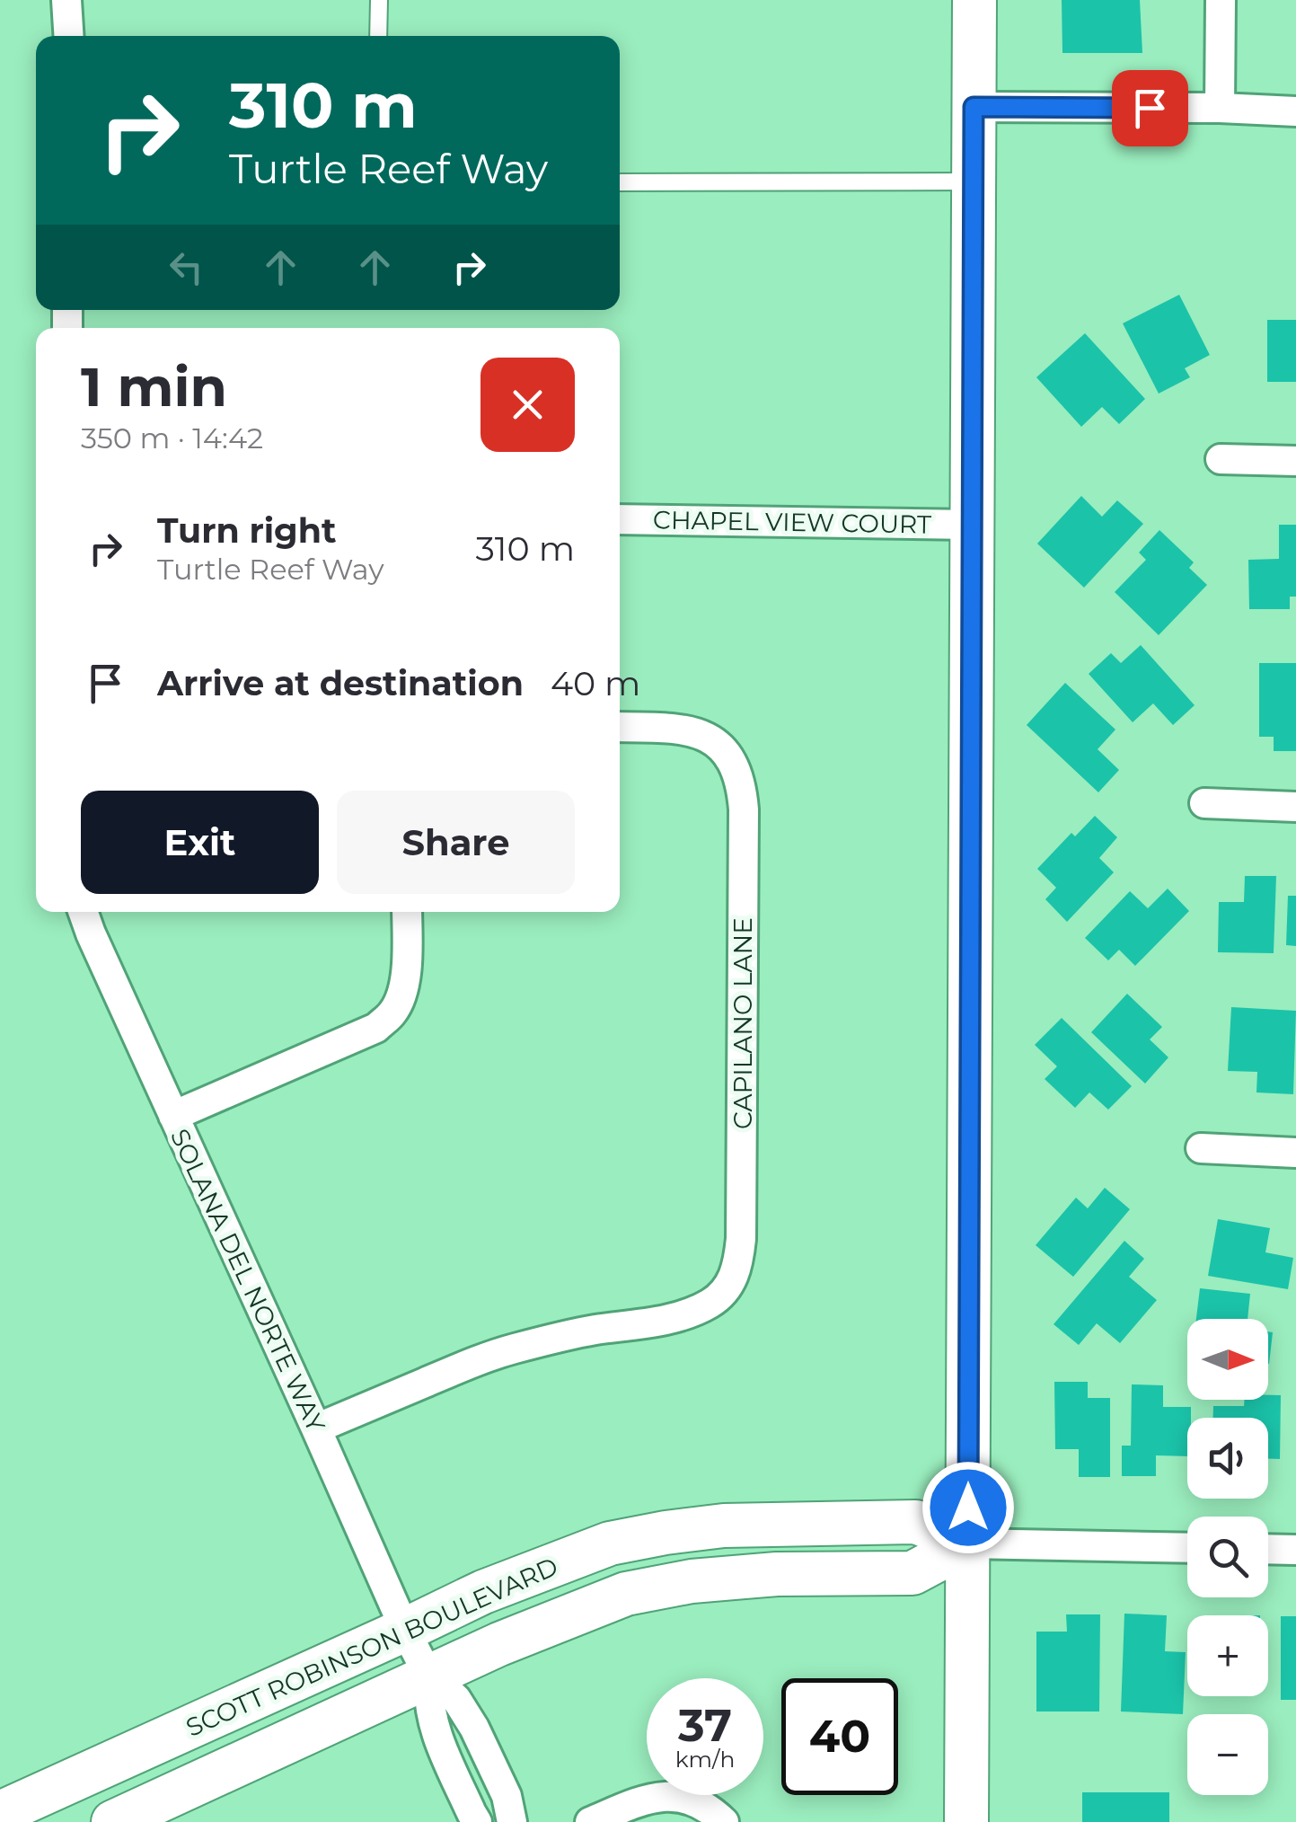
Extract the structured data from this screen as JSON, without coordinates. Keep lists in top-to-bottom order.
{
  "streets": {
    "street": [
      "CHAPEL VIEW COURT",
      "CAPILANO LANE",
      "SOLANA DEL NORTE WAY",
      "SCOTT ROBINSON BOULEVARD"
    ]
  },
  "crossings": [
    ["CAPILANO LANE", "SOLANA DEL NORTE WAY"],
    ["SOLANA DEL NORTE WAY", "SCOTT ROBINSON BOULEVARD"]
  ],
  "north": "right",
  "page": {
    "turn": ["310 m", "Turtle Reef Way"],
    "heading": ["1 min", "350 m · 14:42"],
    "list": [
      {
        "name": "Turn right",
        "note": "Turtle Reef Way",
        "value": "310 m"
      },
      {
        "name": "Arrive at destination",
        "value": "40 m"
      }
    ],
    "buttons": ["Exit", "Share"],
    "map_buttons": ["+", "−"],
    "speed": "37 km/h",
    "limit": "40"
  }
}
